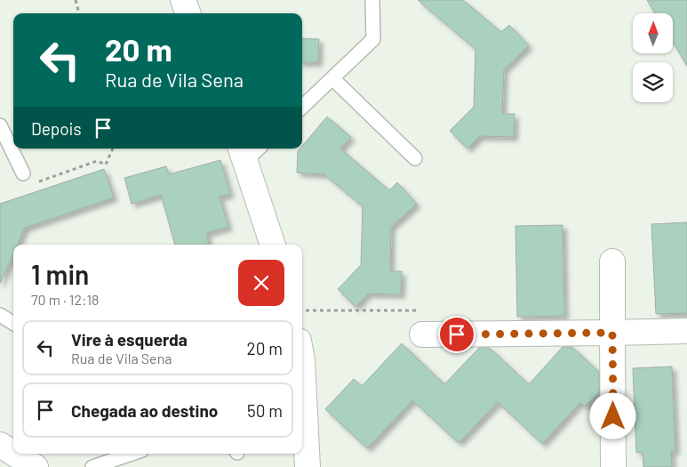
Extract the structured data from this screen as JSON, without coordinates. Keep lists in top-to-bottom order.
{
  "north": "top",
  "page": {
    "turn": ["20 m", "Rua de Vila Sena"],
    "then": "Depois",
    "heading": ["1 min", "70 m · 12:18"],
    "list": [
      {
        "name": "Vire à esquerda",
        "note": "Rua de Vila Sena",
        "value": "20 m"
      },
      {
        "name": "Chegada ao destino",
        "value": "50 m"
      }
    ]
  }
}
